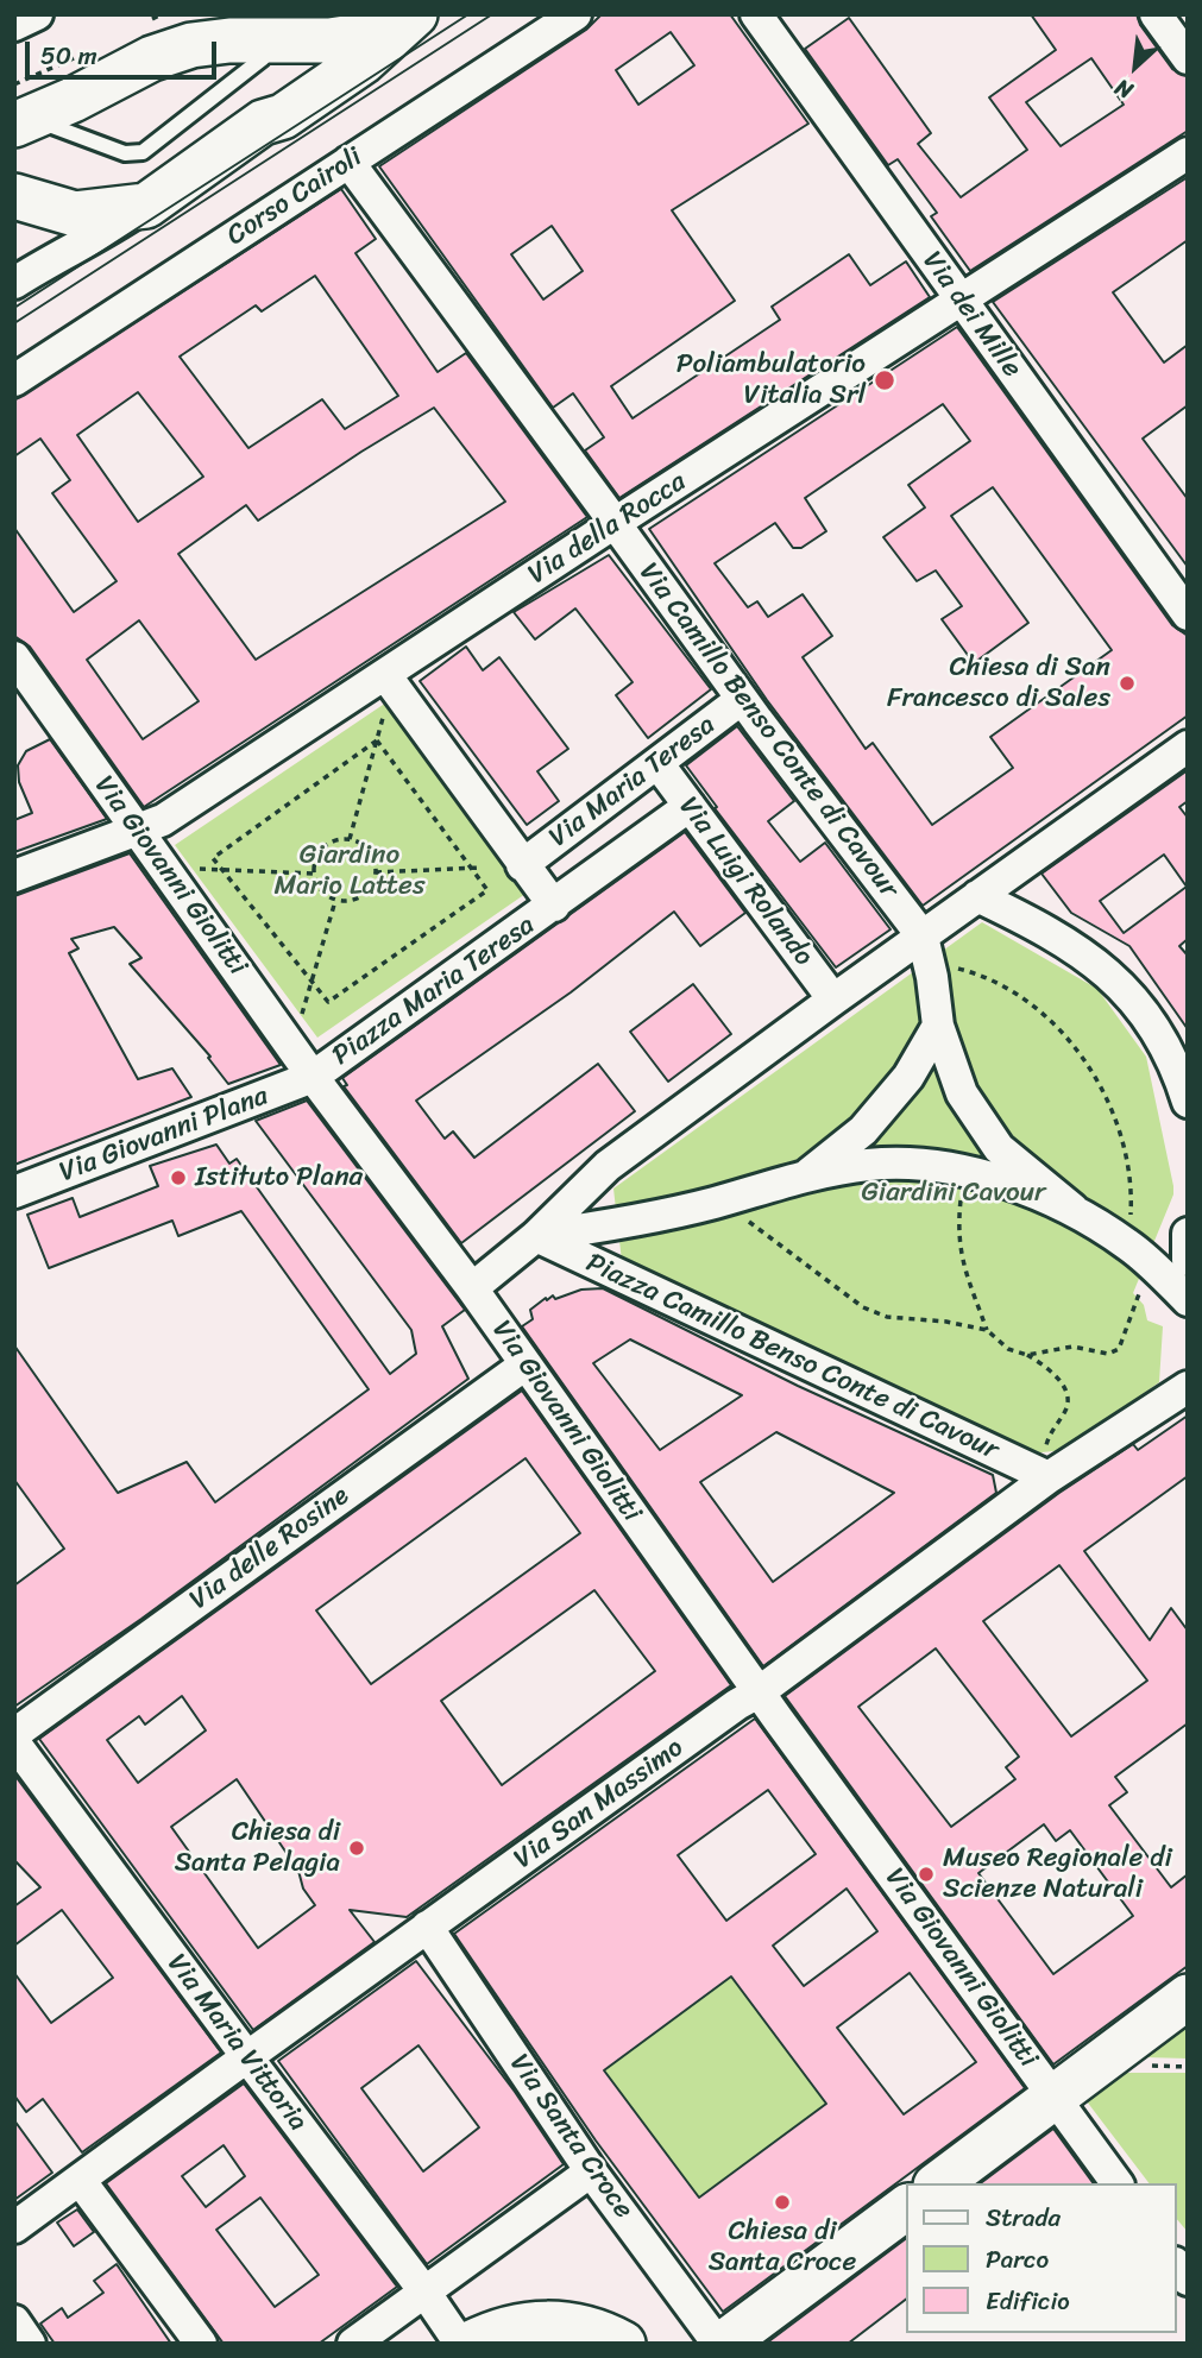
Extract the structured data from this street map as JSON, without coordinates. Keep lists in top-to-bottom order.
{
  "streets": {
    "street": [
      "Corso Cairoli",
      "Via dei Mille",
      "Via della Rocca",
      "Via Camillo Benso Conte di Cavour",
      "Via Maria Teresa",
      "Via Giovanni Giolitti",
      "Via Luigi Rolando",
      "Piazza Maria Teresa",
      "Via Giovanni Plana",
      "Piazza Camillo Benso Conte di Cavour",
      "Via delle Rosine",
      "Via San Massimo",
      "Via Maria Vittoria",
      "Via Santa Croce"
    ]
  },
  "crossings": [
    ["Corso Cairoli", "Via Camillo Benso Conte di Cavour"],
    ["Via dei Mille", "Via della Rocca"],
    ["Via della Rocca", "Via Camillo Benso Conte di Cavour"],
    ["Via della Rocca", "Via Giovanni Giolitti"],
    ["Via della Rocca", "Piazza Maria Teresa"],
    ["Via Camillo Benso Conte di Cavour", "Via Maria Teresa"],
    ["Via Camillo Benso Conte di Cavour", "Piazza Camillo Benso Conte di Cavour"],
    ["Via Maria Teresa", "Via Luigi Rolando"],
    ["Via Maria Teresa", "Piazza Maria Teresa"],
    ["Via Giovanni Giolitti", "Piazza Maria Teresa"],
    ["Via Giovanni Giolitti", "Via Giovanni Plana"],
    ["Via Giovanni Giolitti", "Via delle Rosine"],
    ["Via Giovanni Giolitti", "Via San Massimo"],
    ["Via Luigi Rolando", "Piazza Maria Teresa"],
    ["Piazza Maria Teresa", "Via Giovanni Plana"],
    ["Piazza Camillo Benso Conte di Cavour", "Via San Massimo"],
    ["Via San Massimo", "Via Maria Vittoria"],
    ["Via San Massimo", "Via Santa Croce"]
  ],
  "parks": ["Giardino Mario Lattes", "Giardini Cavour"],
  "places": [
    "Poliambulatorio Vitalia Srl",
    "Chiesa di San Francesco di Sales",
    "Istituto Plana",
    "Chiesa di Santa Pelagia",
    "Museo Regionale di Scienze Naturali",
    "Chiesa di Santa Croce"
  ],
  "legend": ["Strada", "Parco", "Edificio"],
  "scale_bar": "50 m",
  "north": "bottom left"
}
